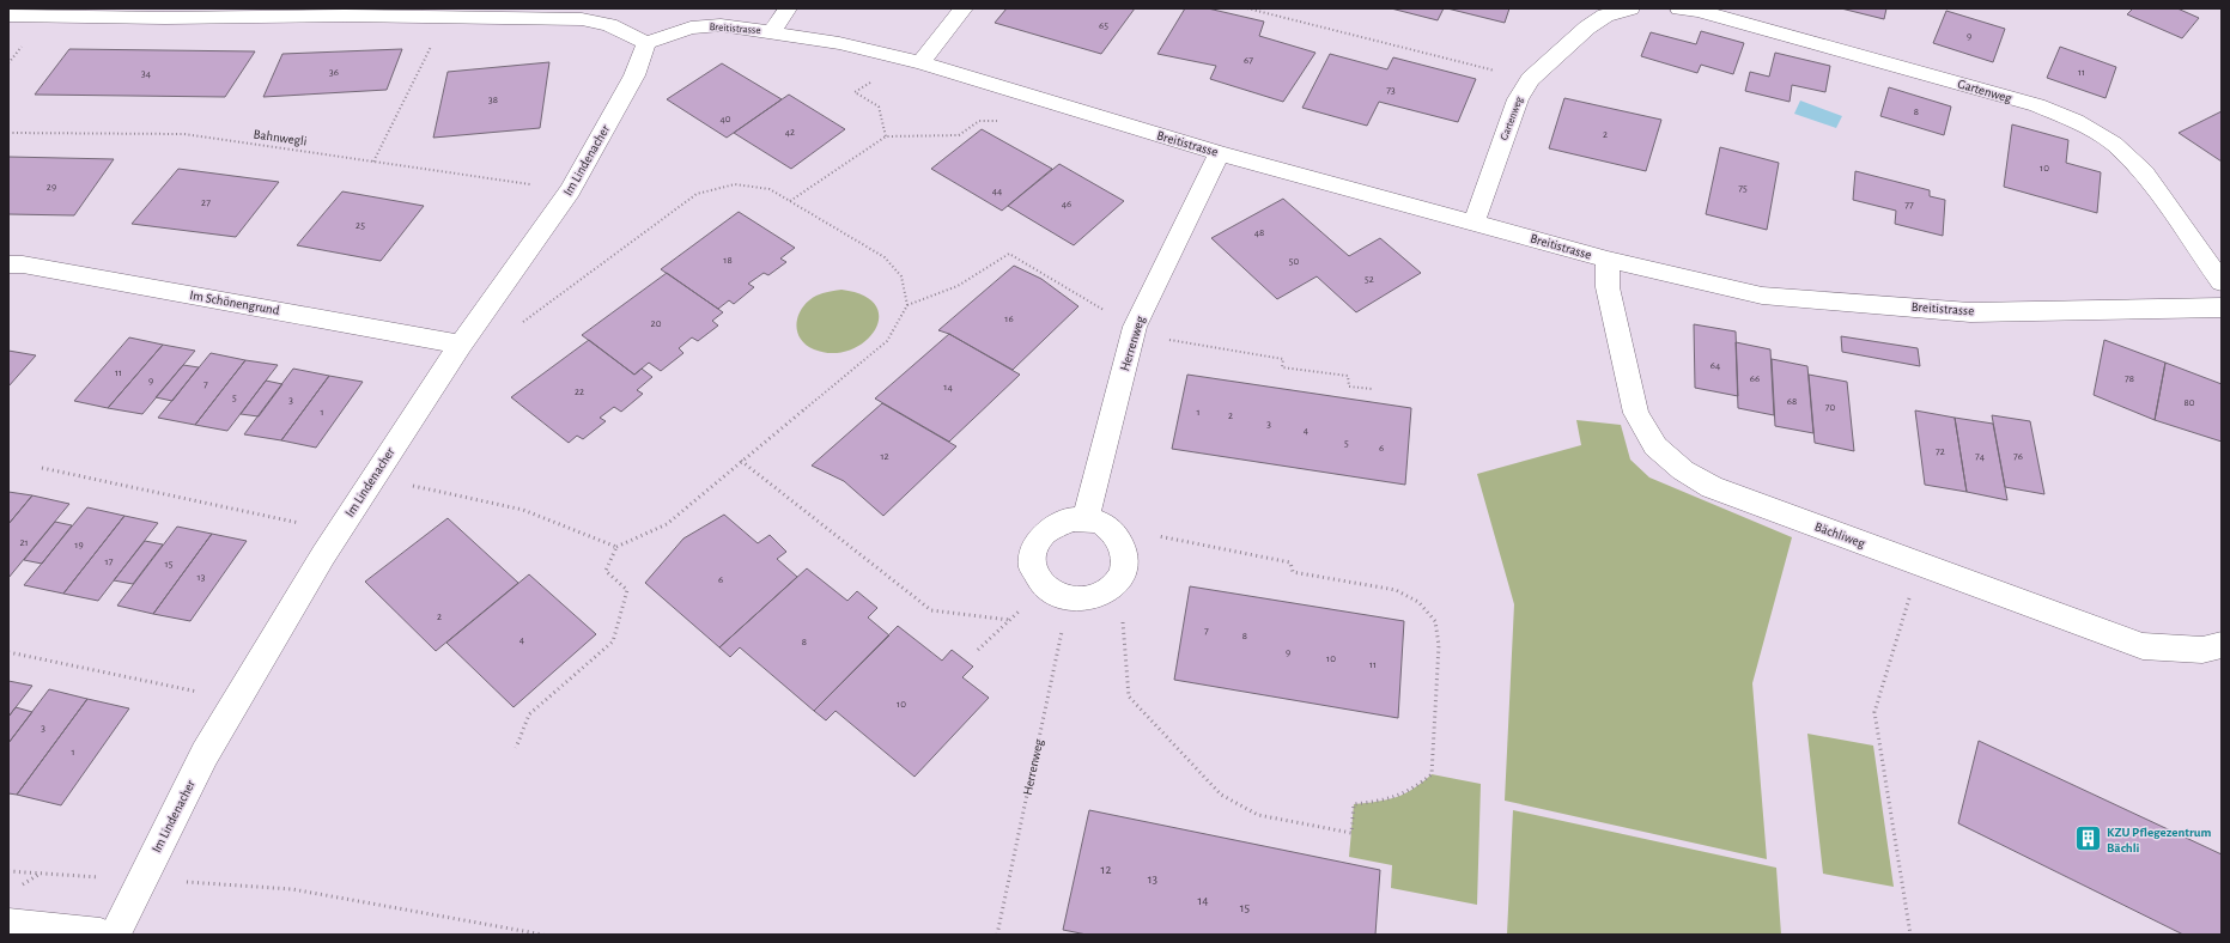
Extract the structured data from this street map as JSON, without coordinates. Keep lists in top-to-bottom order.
{
  "streets": {
    "street": [
      "Breitistrasse",
      "Gartenweg",
      "Im Lindenacher",
      "Im Schönengrund",
      "Herrenweg",
      "Bächliweg"
    ],
    "path": ["Bahnwegli"]
  },
  "crossings": [
    ["Breitistrasse", "Gartenweg"],
    ["Breitistrasse", "Im Lindenacher"],
    ["Breitistrasse", "Herrenweg"],
    ["Breitistrasse", "Bächliweg"],
    ["Im Lindenacher", "Im Schönengrund"]
  ],
  "places": {
    "building": ["KZU Pflegezentrum Bächli"]
  },
  "house_numbers": [
    "65",
    "9",
    "67",
    "36",
    "11",
    "34",
    "73",
    "38",
    "8",
    "40",
    "42",
    "2",
    "10",
    "29",
    "75",
    "44",
    "27",
    "46",
    "77",
    "25",
    "48",
    "18",
    "50",
    "52",
    "16",
    "20",
    "64",
    "11",
    "66",
    "78",
    "9",
    "7",
    "14",
    "22",
    "5",
    "3",
    "68",
    "80",
    "70",
    "1",
    "1",
    "2",
    "3",
    "4",
    "5",
    "6",
    "72",
    "12",
    "74",
    "76",
    "21",
    "19",
    "17",
    "15",
    "13",
    "6",
    "2",
    "7",
    "8",
    "4",
    "8",
    "9",
    "10",
    "11",
    "10",
    "3",
    "1",
    "12",
    "13",
    "14",
    "15"
  ]
}
